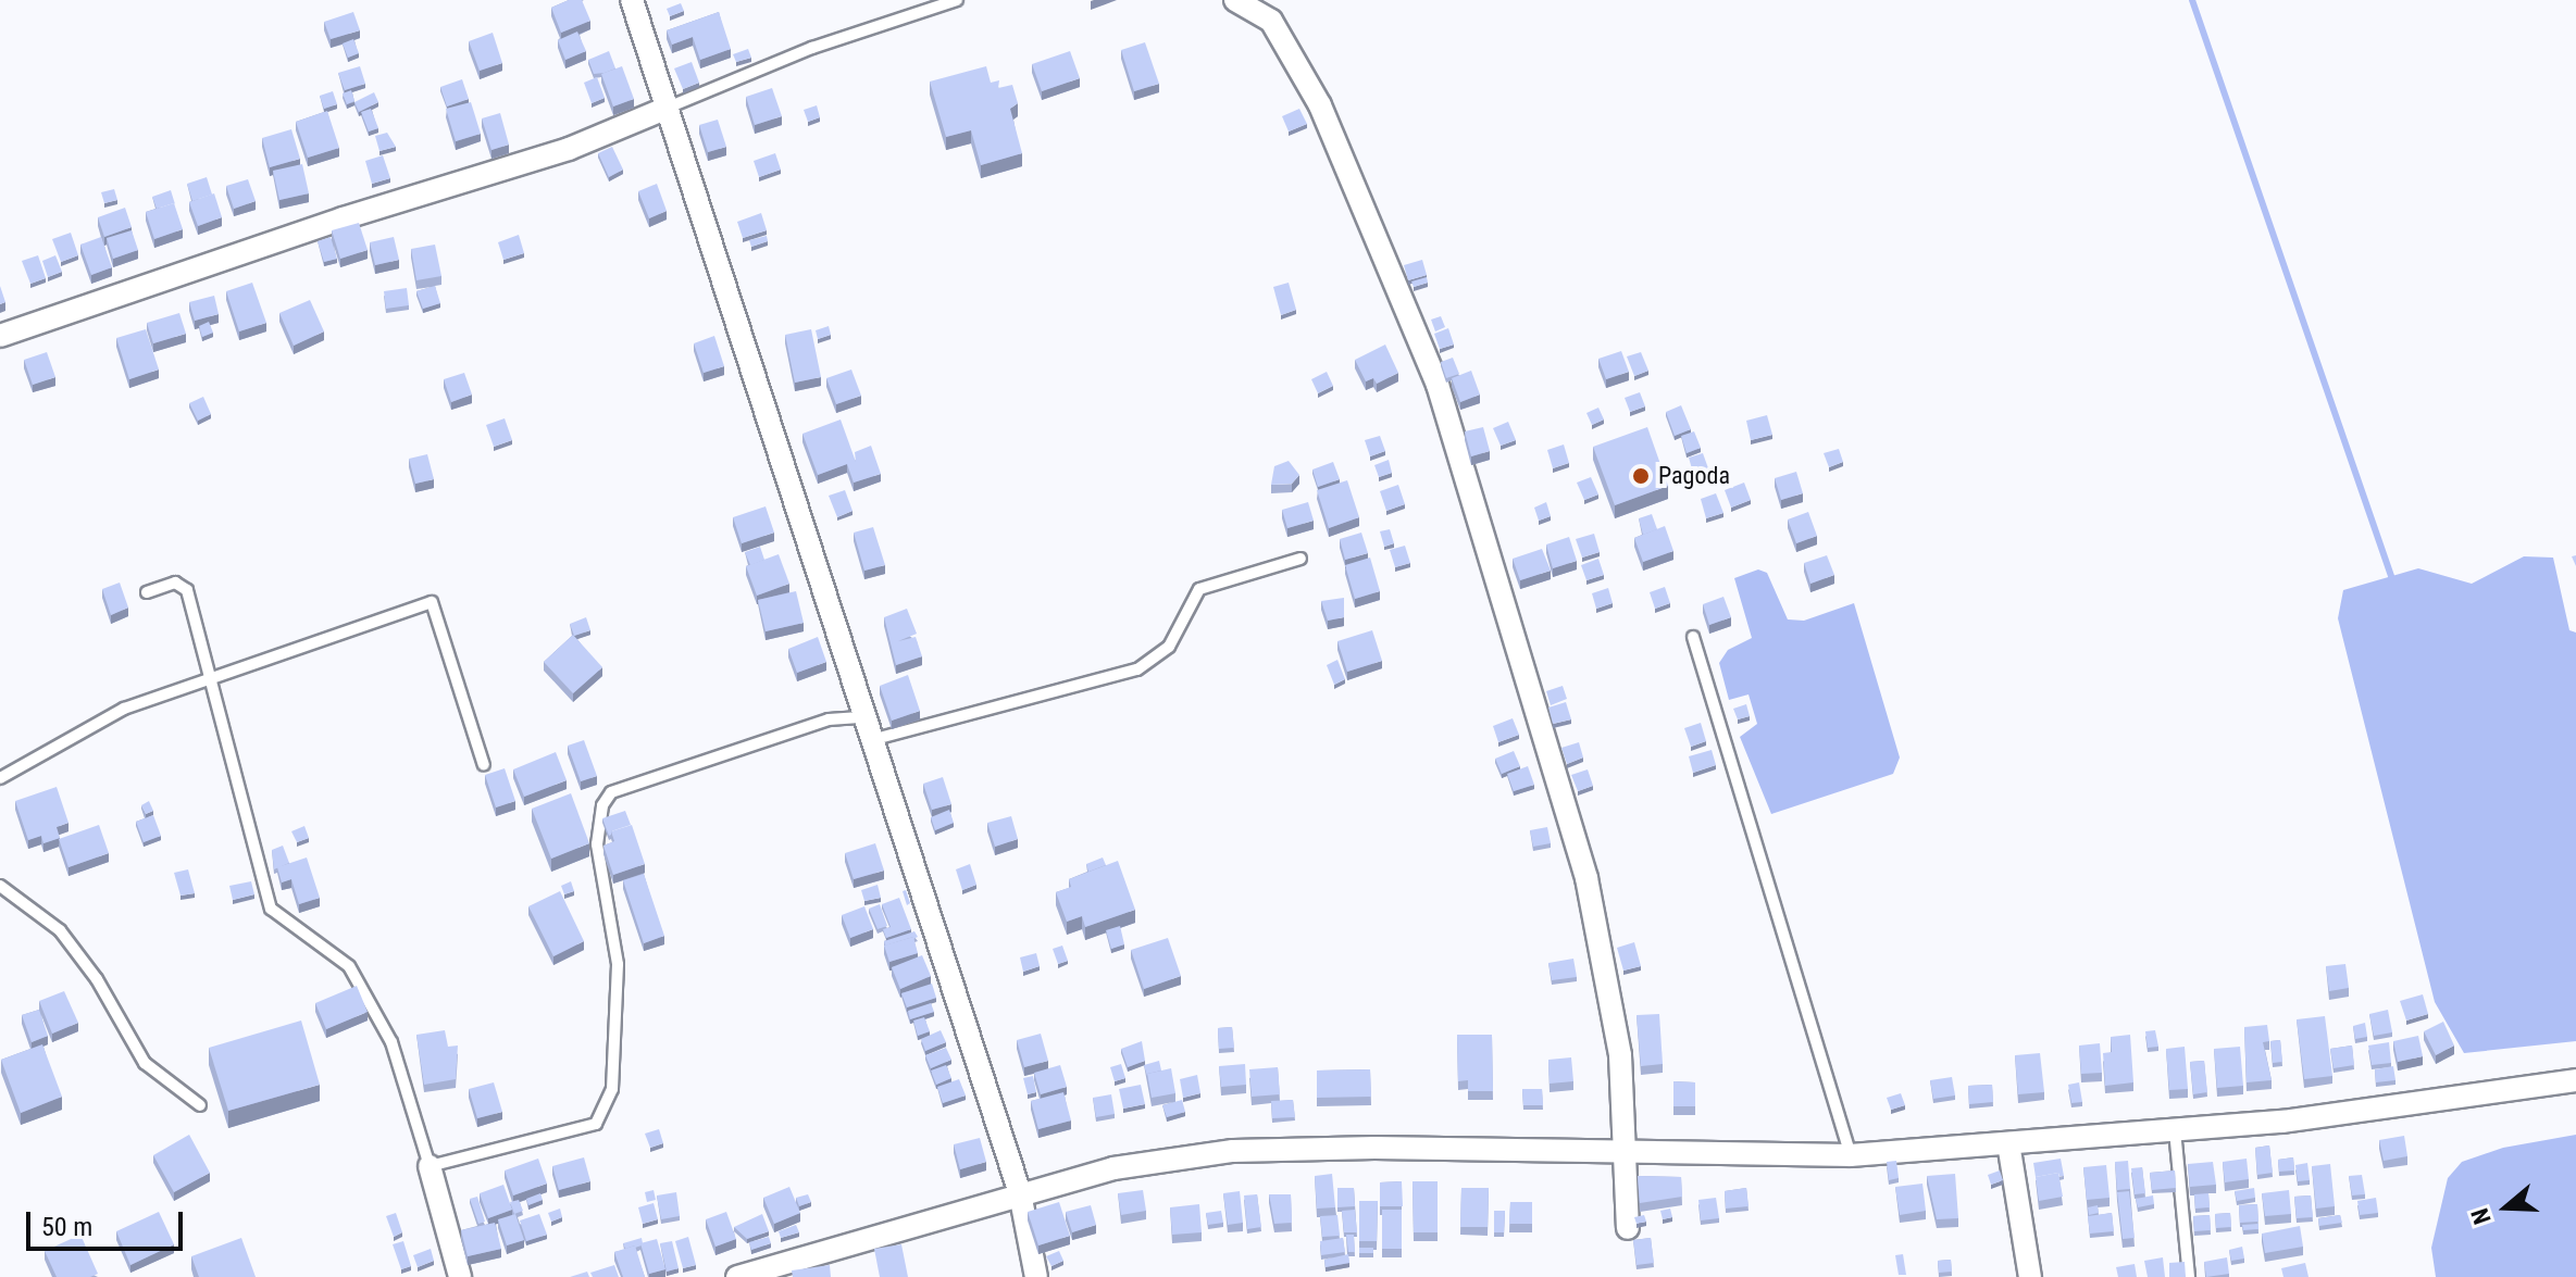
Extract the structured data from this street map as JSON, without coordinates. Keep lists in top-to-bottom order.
{
  "places": ["Pagoda"],
  "scale_bar": "50 m",
  "north": "left"
}
